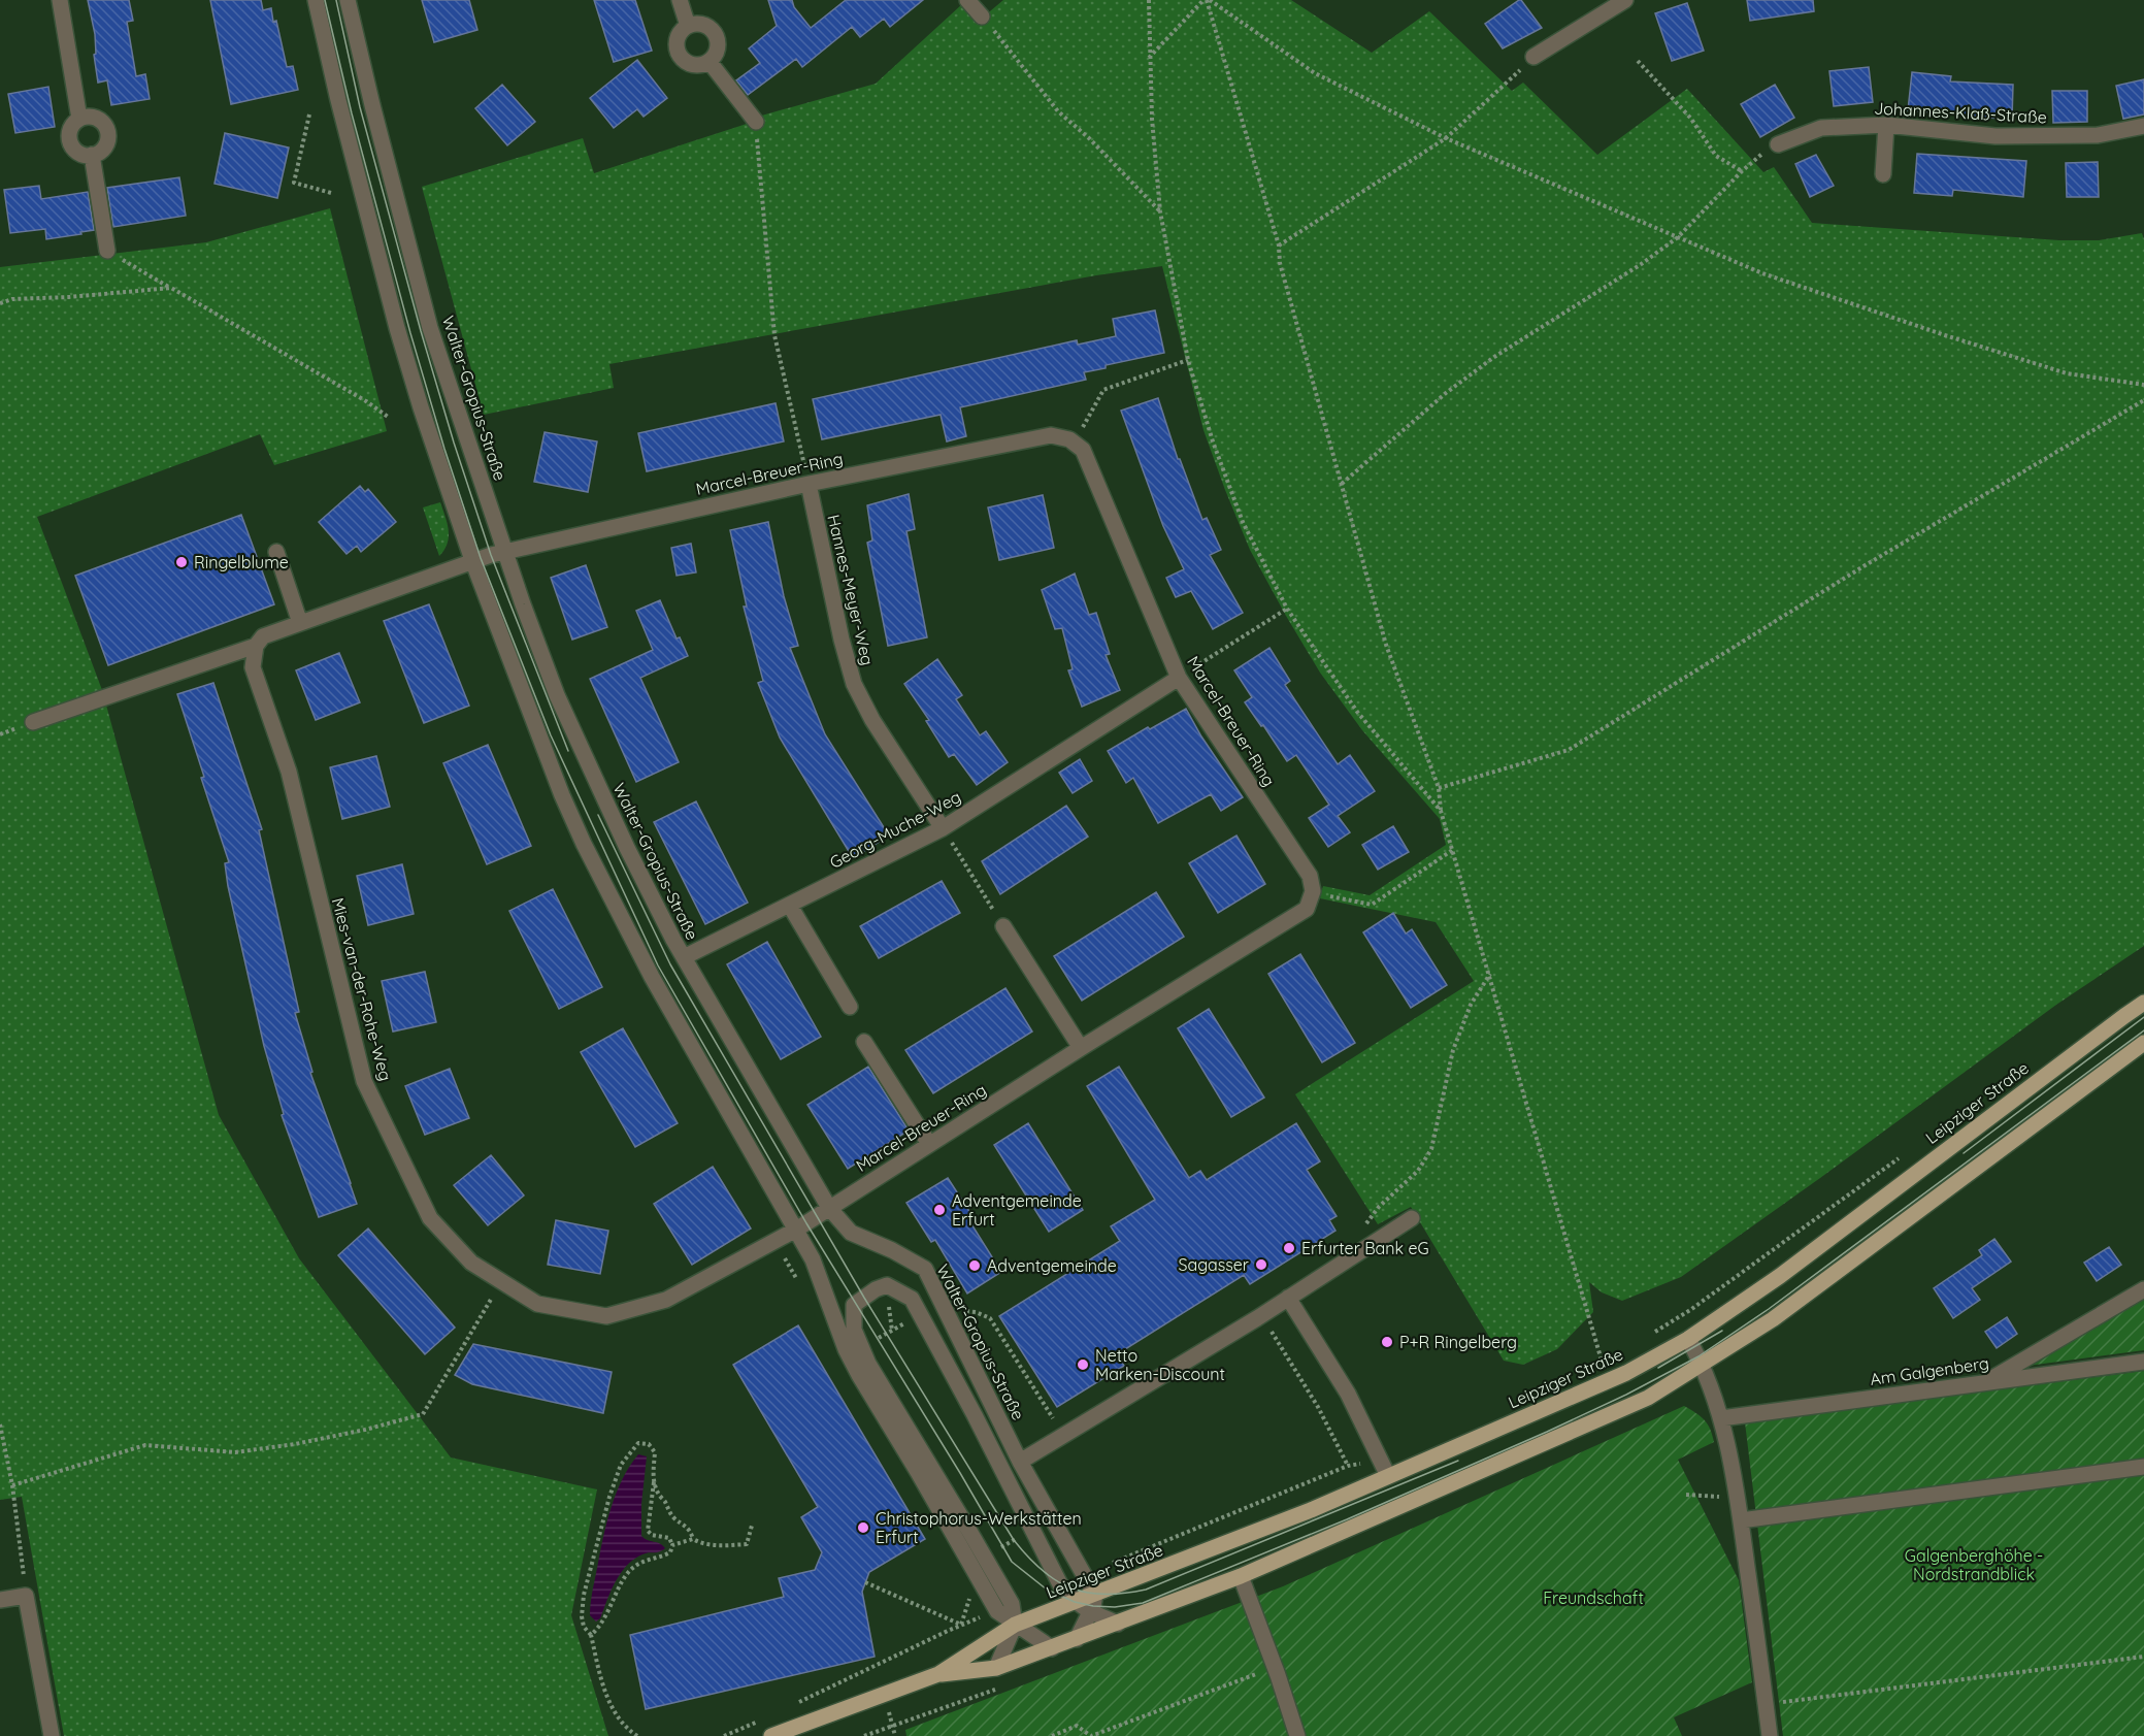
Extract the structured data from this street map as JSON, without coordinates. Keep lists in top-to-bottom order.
{
  "streets": {
    "main road": ["Leipziger Straße"],
    "street": [
      "Johannes-Klaß-Straße",
      "Walter-Gropius-Straße",
      "Marcel-Breuer-Ring",
      "Hannes-Meyer-Weg",
      "Georg-Muche-Weg",
      "Mies-van-der-Rohe-Weg",
      "Am Galgenberg"
    ]
  },
  "crossings": [
    ["Walter-Gropius-Straße", "Marcel-Breuer-Ring"],
    ["Walter-Gropius-Straße", "Georg-Muche-Weg"],
    ["Walter-Gropius-Straße", "Leipziger Straße"],
    ["Marcel-Breuer-Ring", "Hannes-Meyer-Weg"],
    ["Marcel-Breuer-Ring", "Georg-Muche-Weg"],
    ["Marcel-Breuer-Ring", "Mies-van-der-Rohe-Weg"],
    ["Hannes-Meyer-Weg", "Georg-Muche-Weg"]
  ],
  "parks": ["Galgenberghöhe - Nordstrandblick", "Freundschaft"],
  "places": [
    "Ringelblume",
    "Adventgemeinde Erfurt",
    "Erfurter Bank eG",
    "Sagasser",
    "Adventgemeinde",
    "P+R Ringelberg",
    "Netto Marken-Discount",
    "Christophorus-Werkstätten Erfurt"
  ]
}
